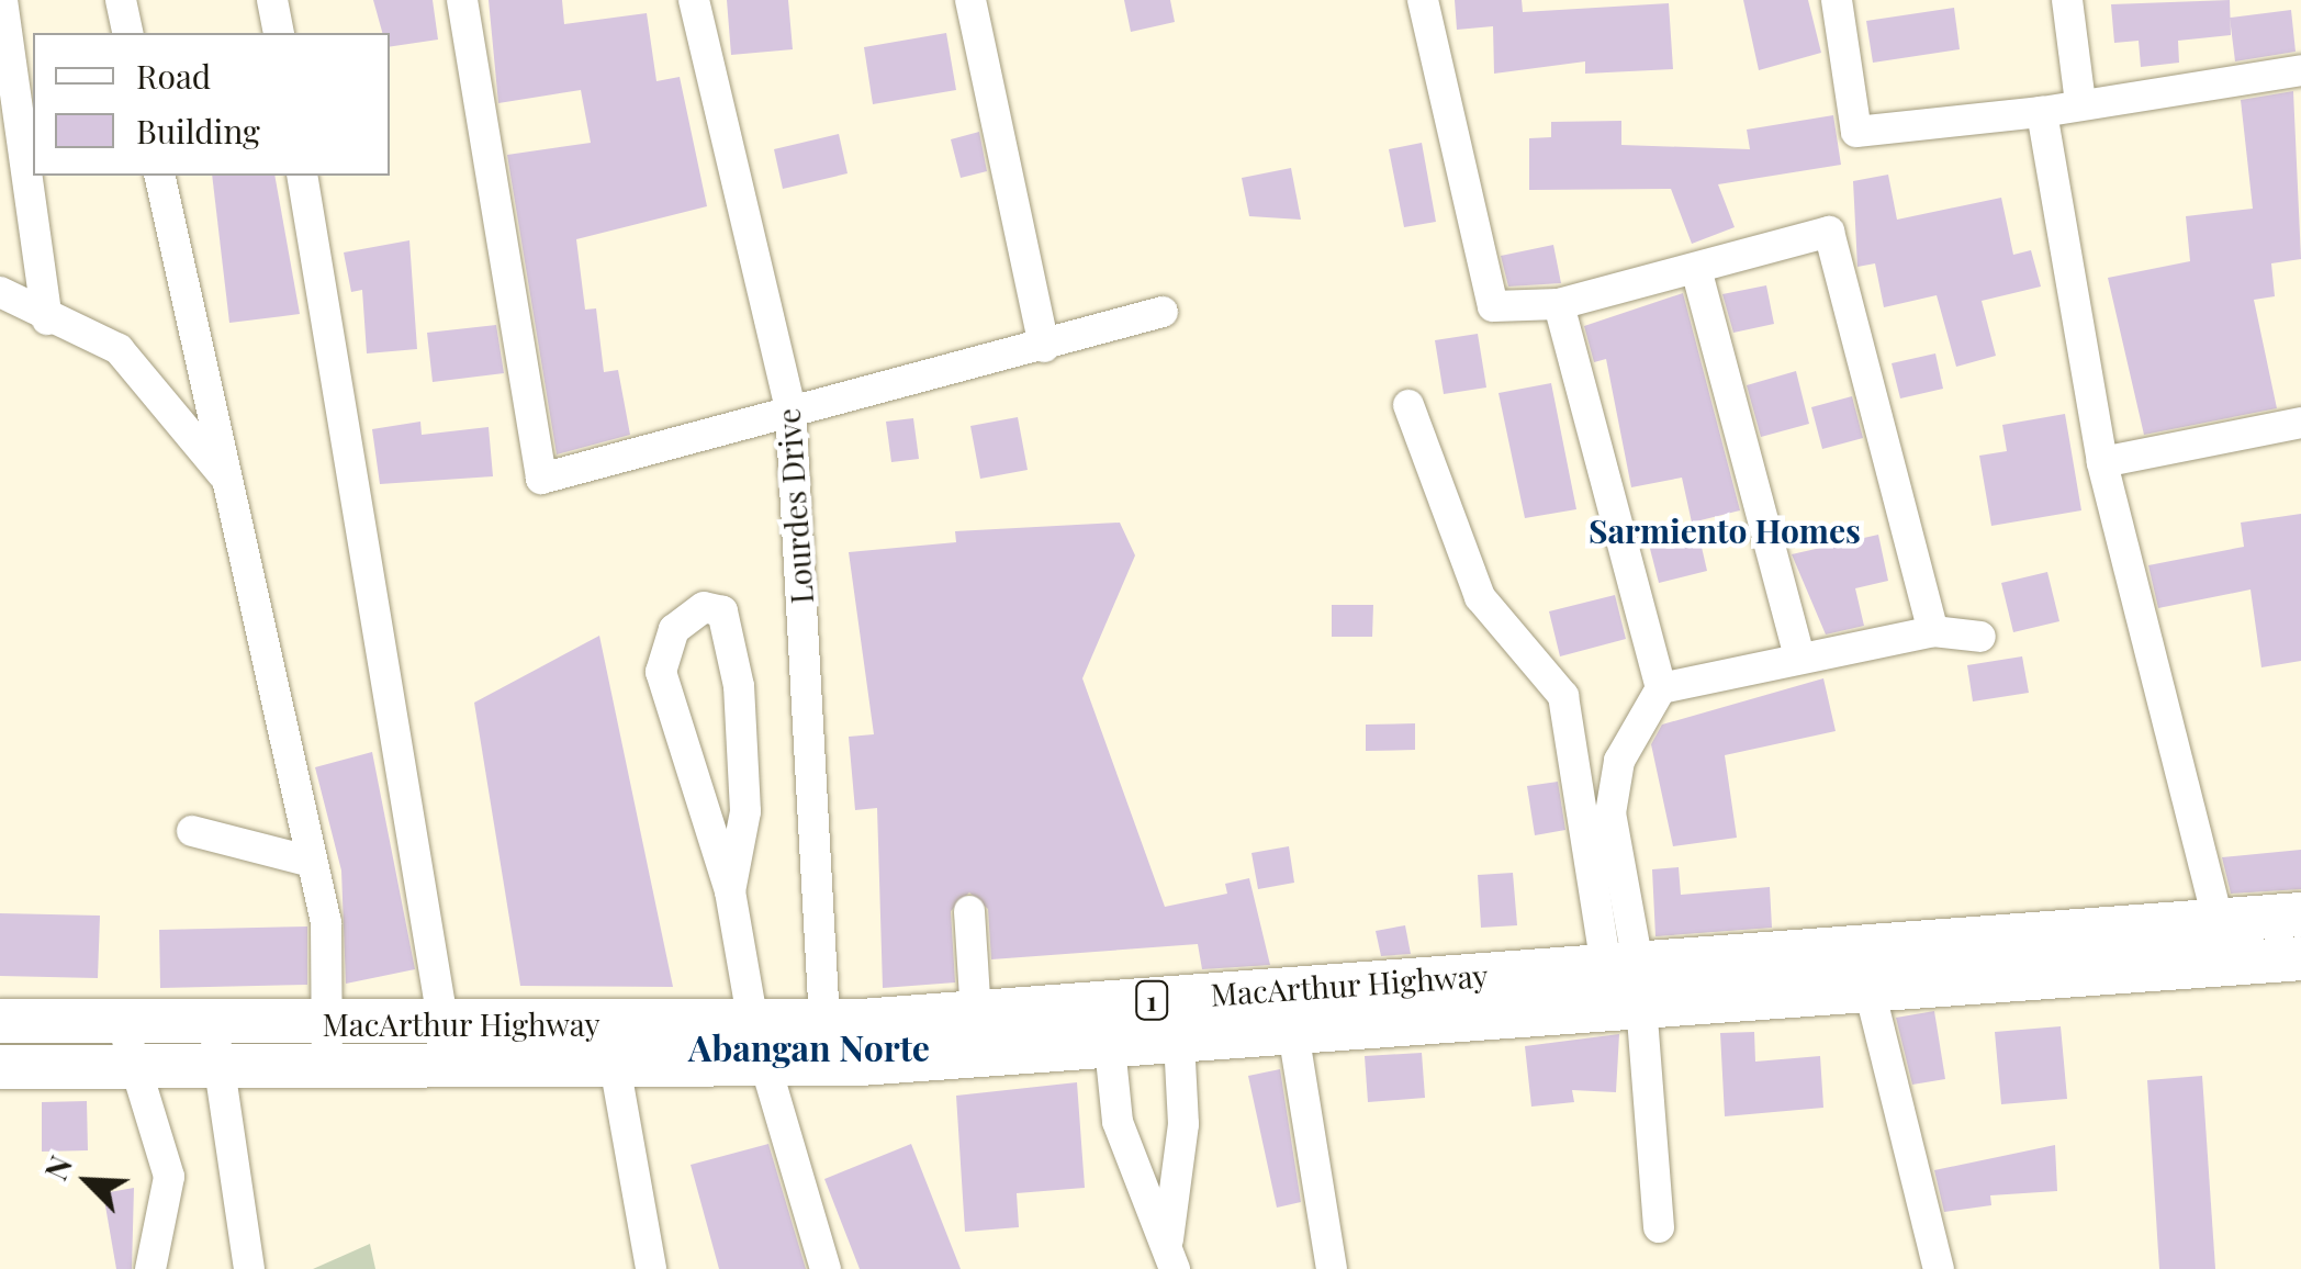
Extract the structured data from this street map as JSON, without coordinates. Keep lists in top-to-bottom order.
{
  "streets": {
    "highway": ["MacArthur Highway", "1"],
    "street": ["Lourdes Drive"]
  },
  "crossings": [
    ["Lourdes Drive", "MacArthur Highway"]
  ],
  "districts": ["Sarmiento Homes", "Abangan Norte"],
  "legend": ["Road", "Building"],
  "north": "top left"
}
